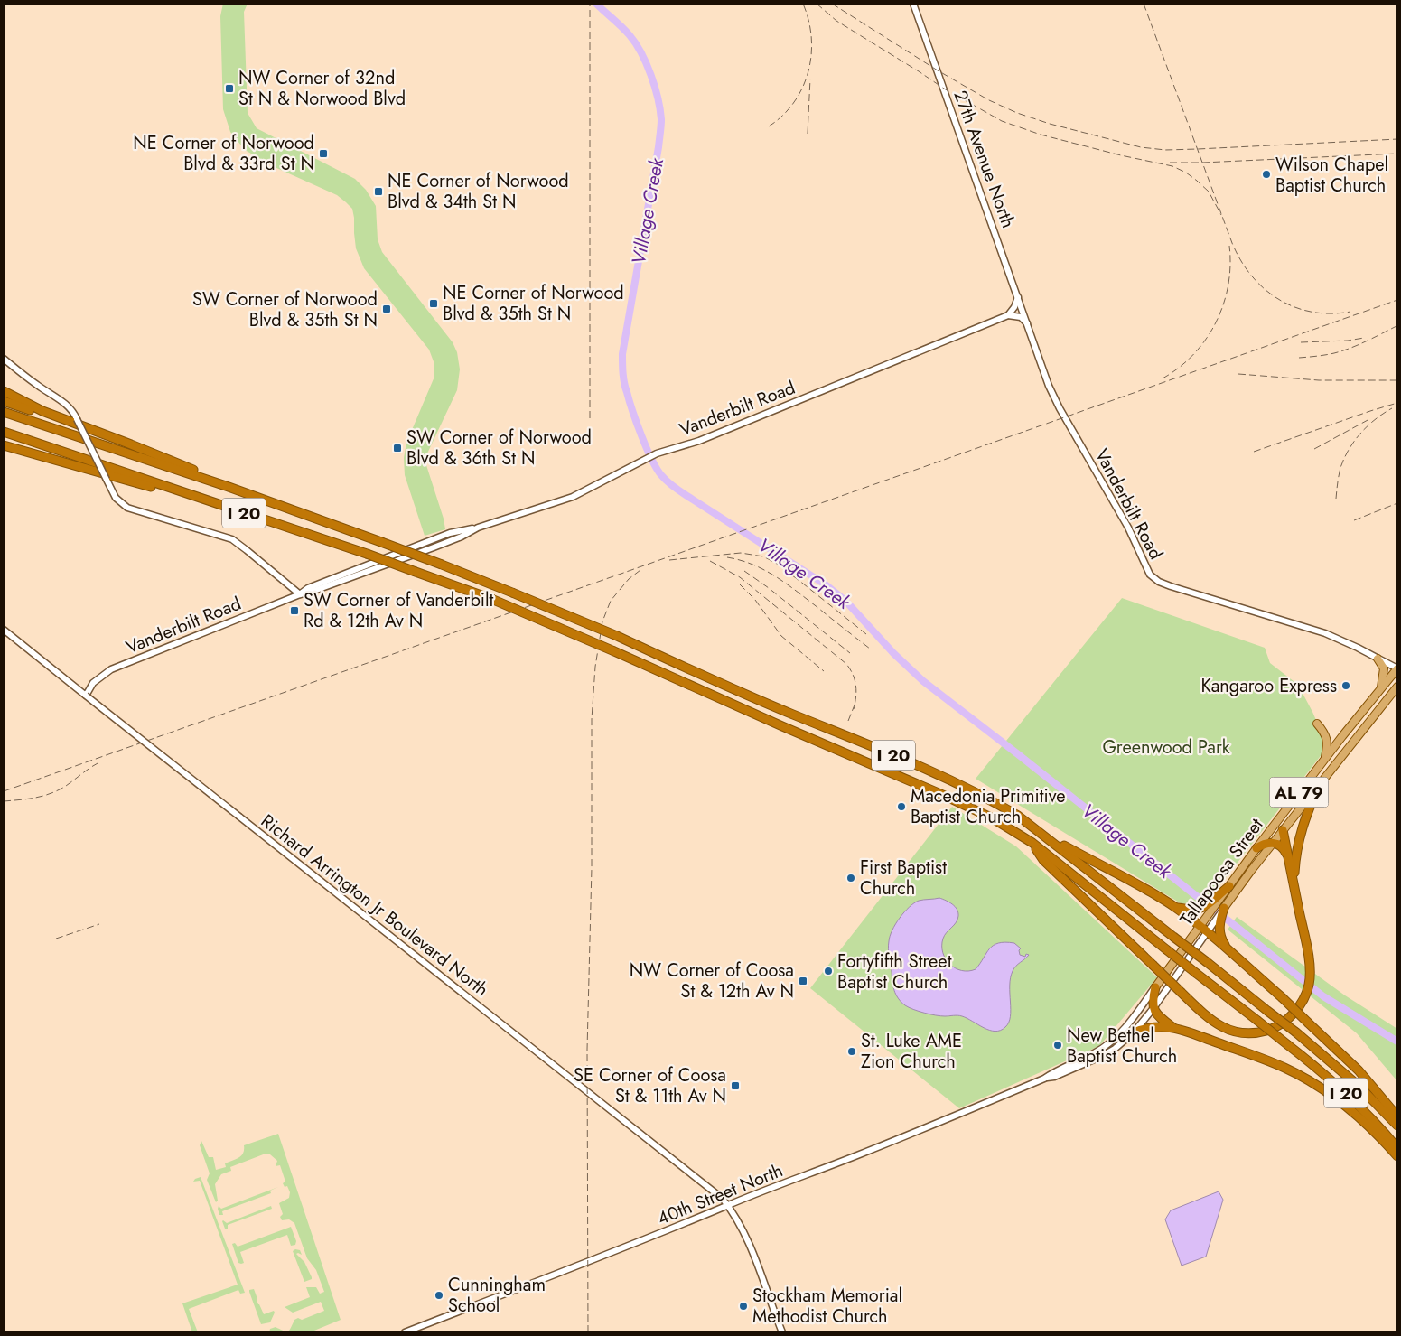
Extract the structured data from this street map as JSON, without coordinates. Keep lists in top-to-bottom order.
{
  "streets": {
    "highway": ["I 20"],
    "main road": ["AL 79", "Tallapoosa Street"],
    "street": [
      "27th Avenue North",
      "Vanderbilt Road",
      "Richard Arrington Jr Boulevard North",
      "40th Street North"
    ]
  },
  "crossings": [
    ["27th Avenue North", "Vanderbilt Road"],
    ["Vanderbilt Road", "Tallapoosa Street"],
    ["Vanderbilt Road", "Richard Arrington Jr Boulevard North"],
    ["Tallapoosa Street", "40th Street North"],
    ["Richard Arrington Jr Boulevard North", "40th Street North"]
  ],
  "water": ["Village Creek"],
  "parks": ["Greenwood Park"],
  "places": {
    "transit": [
      "NW Corner of 32nd St N & Norwood Blvd",
      "NE Corner of Norwood Blvd & 33rd St N",
      "NE Corner of Norwood Blvd & 34th St N",
      "NE Corner of Norwood Blvd & 35th St N",
      "SW Corner of Norwood Blvd & 35th St N",
      "SW Corner of Norwood Blvd & 36th St N",
      "SW Corner of Vanderbilt Rd & 12th Av N",
      "NW Corner of Coosa St & 12th Av N",
      "SE Corner of Coosa St & 11th Av N"
    ],
    "other": [
      "Wilson Chapel Baptist Church",
      "Kangaroo Express",
      "Macedonia Primitive Baptist Church",
      "First Baptist Church",
      "Fortyfifth Street Baptist Church",
      "New Bethel Baptist Church",
      "St. Luke AME Zion Church",
      "Cunningham School",
      "Stockham Memorial Methodist Church"
    ]
  }
}
